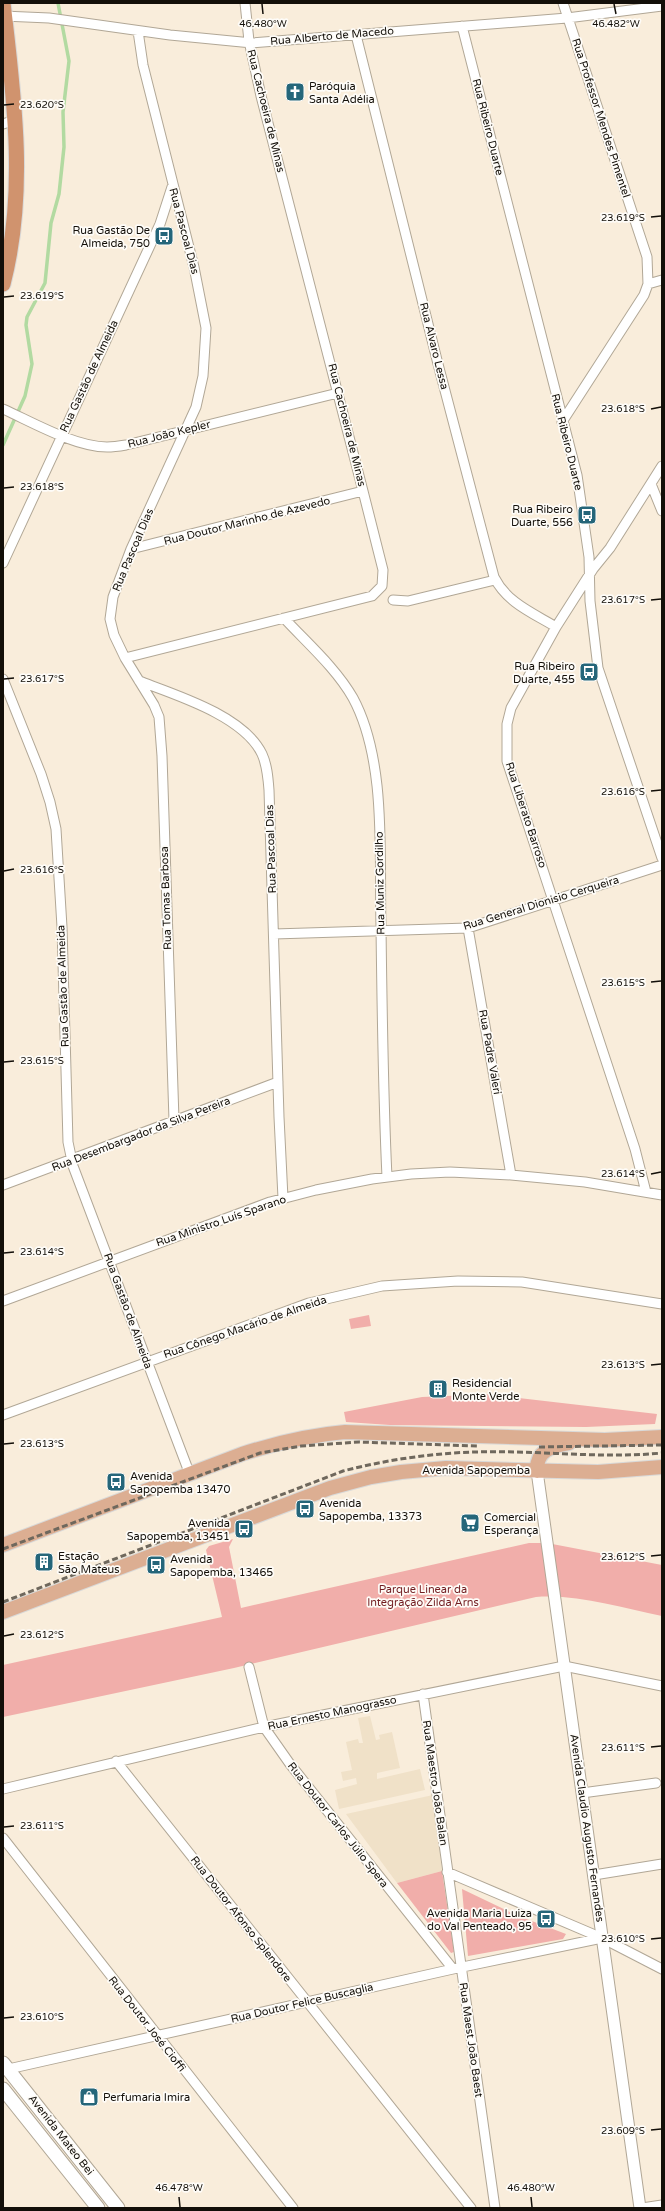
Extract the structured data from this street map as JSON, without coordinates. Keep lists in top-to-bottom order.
{
  "streets": {
    "main road": ["Avenida Sapopemba", "Avenida Mateo Bei"],
    "street": [
      "Rua Alberto de Macedo",
      "Rua Cachoeira de Minas",
      "Rua Professor Mendes Pimentel",
      "Rua Ribeiro Duarte",
      "Rua Pascoal Dias",
      "Rua Alvaro Lessa",
      "Rua Gastão de Almeida",
      "Rua João Kepler",
      "Rua Doutor Marinho de Azevedo",
      "Rua Liberato Barroso",
      "Rua Muniz Gordilho",
      "Rua Tomas Barbosa",
      "Rua General Dionisio Cerqueira",
      "Rua Padre Valeri",
      "Rua Desembargador da Silva Pereira",
      "Rua Ministro Luís Sparano",
      "Rua Cônego Macário de Almeida",
      "Rua Ernesto Manograsso",
      "Rua Maestro João Balan",
      "Rua Doutor Carlos Júlio Spera",
      "Avenida Claudio Augusto Fernandes",
      "Rua Doutor Afonso Splendore",
      "Rua Doutor Felice Buscaglia",
      "Rua Doutor José Cioffi",
      "Rua Maest João Baest"
    ]
  },
  "crossings": [
    ["Rua Alberto de Macedo", "Rua Cachoeira de Minas"],
    ["Rua Alberto de Macedo", "Rua Professor Mendes Pimentel"],
    ["Rua Alberto de Macedo", "Rua Ribeiro Duarte"],
    ["Rua Alberto de Macedo", "Rua Pascoal Dias"],
    ["Rua Alberto de Macedo", "Rua Alvaro Lessa"],
    ["Rua Cachoeira de Minas", "Rua Pascoal Dias"],
    ["Rua Cachoeira de Minas", "Rua João Kepler"],
    ["Rua Cachoeira de Minas", "Rua Doutor Marinho de Azevedo"],
    ["Rua Cachoeira de Minas", "Rua Muniz Gordilho"],
    ["Rua Professor Mendes Pimentel", "Rua Ribeiro Duarte"],
    ["Rua Ribeiro Duarte", "Rua Liberato Barroso"],
    ["Rua Pascoal Dias", "Rua Gastão de Almeida"],
    ["Rua Pascoal Dias", "Rua João Kepler"],
    ["Rua Pascoal Dias", "Rua Doutor Marinho de Azevedo"],
    ["Rua Pascoal Dias", "Rua Tomas Barbosa"],
    ["Rua Pascoal Dias", "Rua General Dionisio Cerqueira"],
    ["Rua Pascoal Dias", "Rua Desembargador da Silva Pereira"],
    ["Rua Pascoal Dias", "Rua Ministro Luís Sparano"],
    ["Rua Alvaro Lessa", "Rua Liberato Barroso"],
    ["Rua Gastão de Almeida", "Rua João Kepler"],
    ["Rua Gastão de Almeida", "Rua Desembargador da Silva Pereira"],
    ["Rua Gastão de Almeida", "Rua Ministro Luís Sparano"],
    ["Rua Gastão de Almeida", "Rua Cônego Macário de Almeida"],
    ["Rua Liberato Barroso", "Rua General Dionisio Cerqueira"],
    ["Rua Liberato Barroso", "Rua Ministro Luís Sparano"],
    ["Rua Muniz Gordilho", "Rua General Dionisio Cerqueira"],
    ["Rua Muniz Gordilho", "Rua Ministro Luís Sparano"],
    ["Rua Tomas Barbosa", "Rua Desembargador da Silva Pereira"],
    ["Rua General Dionisio Cerqueira", "Rua Padre Valeri"],
    ["Rua Padre Valeri", "Rua Ministro Luís Sparano"],
    ["Avenida Sapopemba", "Avenida Claudio Augusto Fernandes"],
    ["Rua Ernesto Manograsso", "Rua Maestro João Balan"],
    ["Rua Ernesto Manograsso", "Rua Doutor Carlos Júlio Spera"],
    ["Rua Ernesto Manograsso", "Avenida Claudio Augusto Fernandes"],
    ["Rua Ernesto Manograsso", "Rua Doutor Afonso Splendore"],
    ["Rua Maestro João Balan", "Rua Maest João Baest"],
    ["Rua Doutor Carlos Júlio Spera", "Rua Doutor Felice Buscaglia"],
    ["Rua Doutor Carlos Júlio Spera", "Rua Maest João Baest"],
    ["Avenida Claudio Augusto Fernandes", "Rua Doutor Felice Buscaglia"],
    ["Rua Doutor Afonso Splendore", "Rua Doutor Felice Buscaglia"],
    ["Rua Doutor Felice Buscaglia", "Rua Doutor José Cioffi"],
    ["Rua Doutor Felice Buscaglia", "Rua Maest João Baest"],
    ["Rua Doutor Felice Buscaglia", "Avenida Mateo Bei"]
  ],
  "parks": ["Parque Linear da Integração Zilda Arns"],
  "places": {
    "church": ["Paróquia Santa Adélia"],
    "bus stop": [
      "Rua Gastão De Almeida, 750",
      "Rua Ribeiro Duarte, 556",
      "Rua Ribeiro Duarte, 455",
      "Avenida Sapopemba 13470",
      "Avenida Sapopemba, 13373",
      "Avenida Sapopemba, 13451",
      "Avenida Sapopemba, 13465",
      "Avenida Maria Luiza do Val Penteado, 95"
    ],
    "building": ["Residencial Monte Verde", "Estação São Mateus"],
    "supermarket": ["Comercial Esperança"],
    "shop": ["Perfumaria Imira"]
  },
  "coordinates": [
    "46.480°W",
    "46.482°W",
    "23.620°S",
    "23.619°S",
    "23.618°S",
    "23.617°S",
    "23.616°S",
    "23.615°S",
    "23.614°S",
    "23.613°S",
    "23.612°S",
    "23.611°S",
    "23.610°S",
    "23.609°S",
    "46.478°W"
  ]
}
